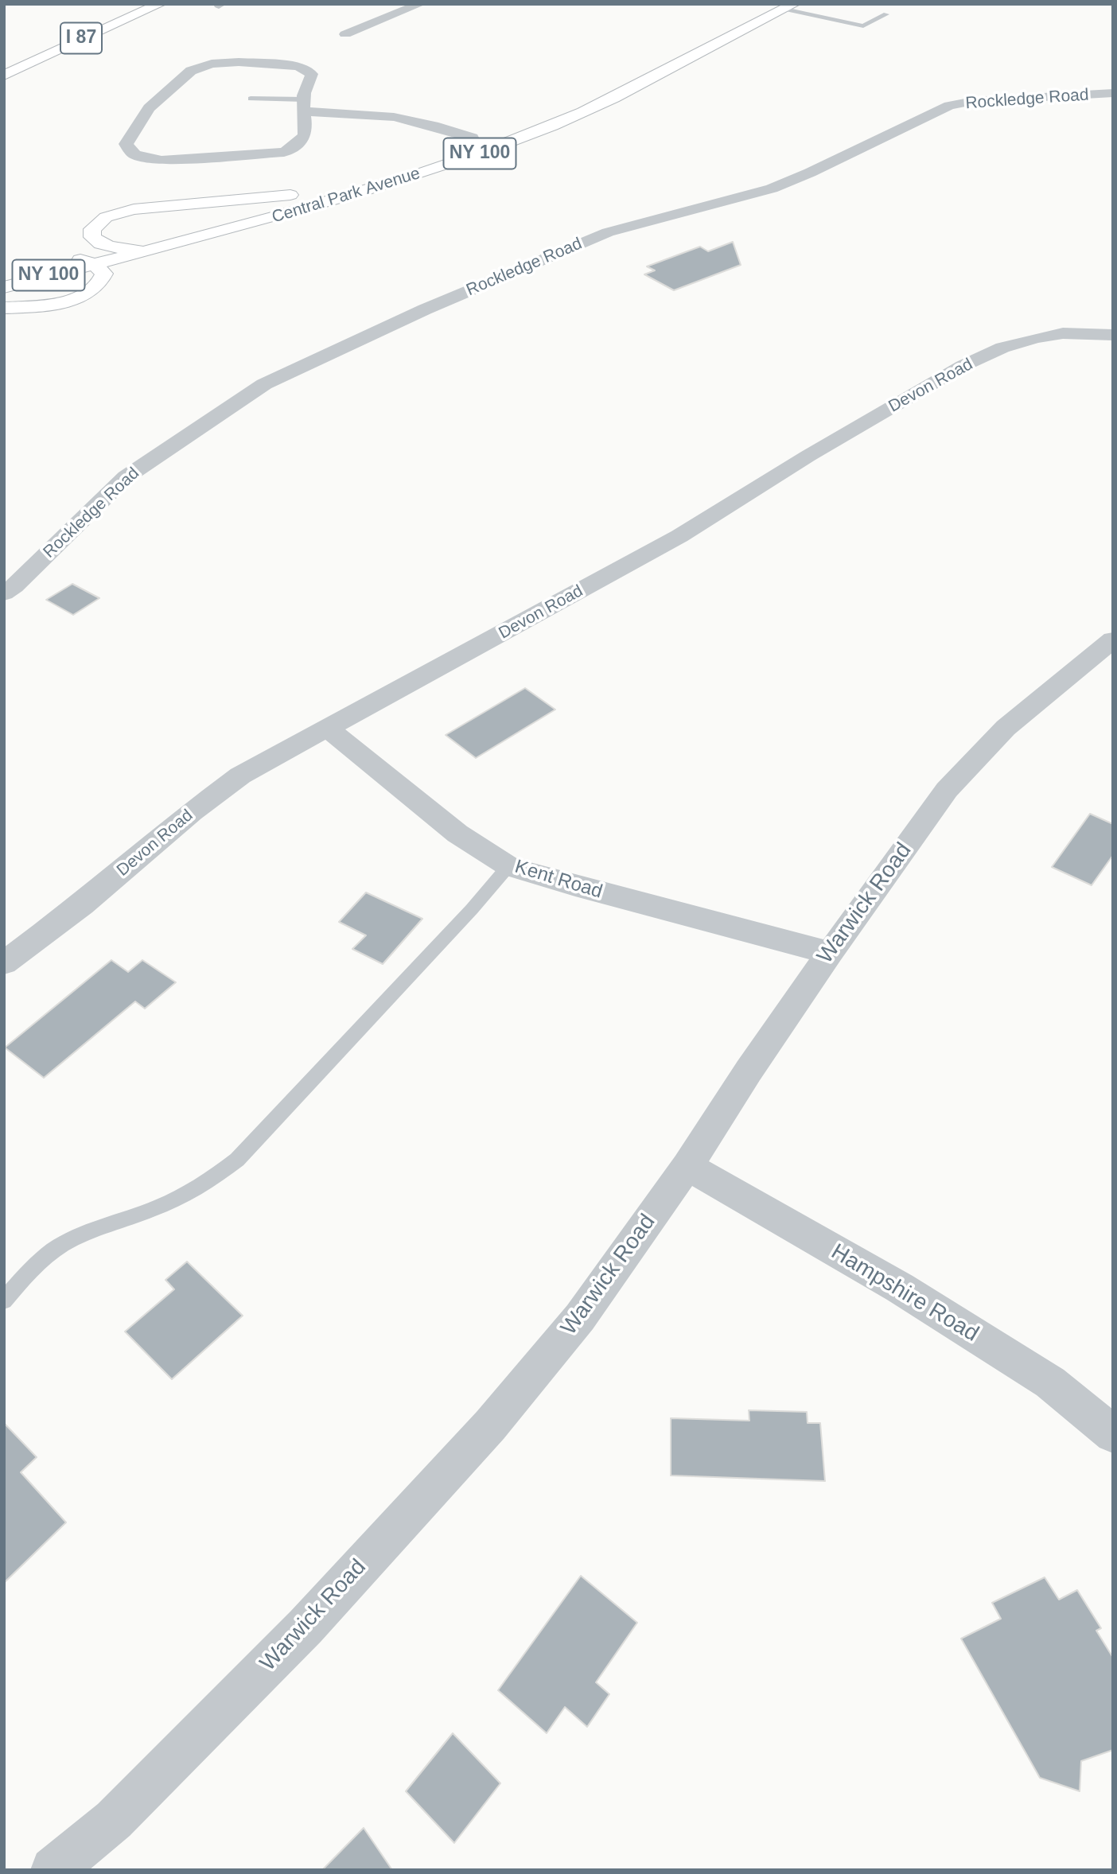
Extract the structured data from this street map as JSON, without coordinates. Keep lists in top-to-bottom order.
{
  "streets": {
    "main road": ["I 87", "NY 100", "Central Park Avenue"],
    "street": [
      "Rockledge Road",
      "Devon Road",
      "Kent Road",
      "Warwick Road",
      "Hampshire Road"
    ]
  },
  "crossings": [
    ["NY 100", "Central Park Avenue"],
    ["Devon Road", "Kent Road"],
    ["Kent Road", "Warwick Road"],
    ["Warwick Road", "Hampshire Road"]
  ]
}
